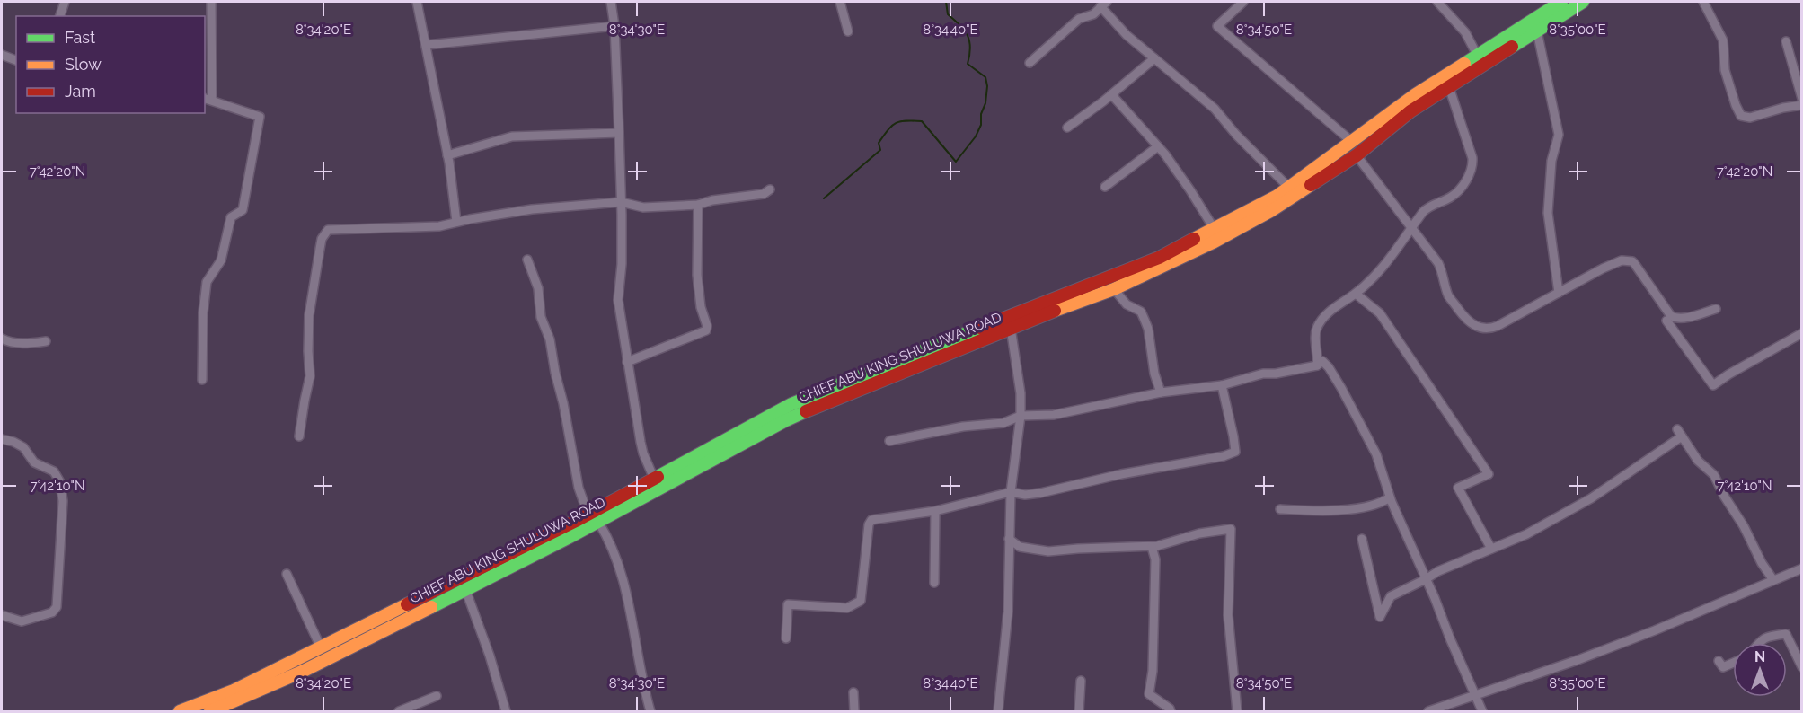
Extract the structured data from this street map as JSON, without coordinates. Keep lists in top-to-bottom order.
{
  "streets": {
    "street": ["CHIEF ABU KING SHULUWA ROAD"]
  },
  "legend": ["Fast", "Slow", "Jam"],
  "north": "top",
  "coordinates": [
    "8°34'20\"E",
    "8°34'30\"E",
    "8°34'40\"E",
    "8°34'50\"E",
    "8°35'00\"E",
    "7°42'20\"N",
    "7°42'10\"N"
  ]
}
